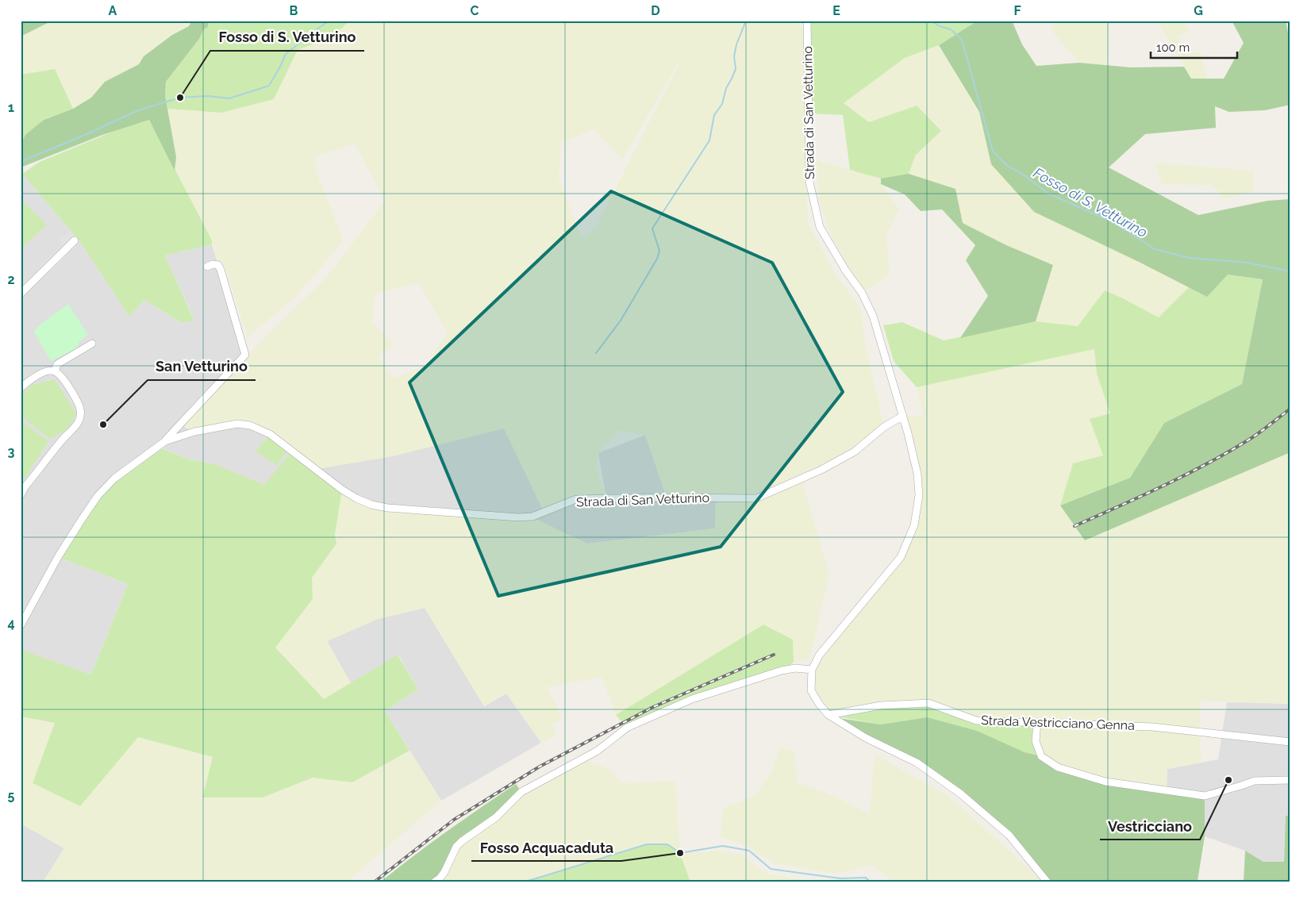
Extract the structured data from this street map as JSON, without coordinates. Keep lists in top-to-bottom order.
{
  "streets": {
    "street": ["Strada di San Vetturino", "Strada Vestricciano Genna"]
  },
  "water": ["Fosso di S. Vetturino"],
  "places": [
    "Fosso di S. Vetturino",
    "San Vetturino",
    "Vestricciano",
    "Fosso Acquacaduta"
  ],
  "scale_bar": "100 m",
  "grid": {
    "columns": [
      "A",
      "B",
      "C",
      "D",
      "E",
      "F",
      "G"
    ],
    "rows": [
      "1",
      "2",
      "3",
      "4",
      "5"
    ]
  }
}
